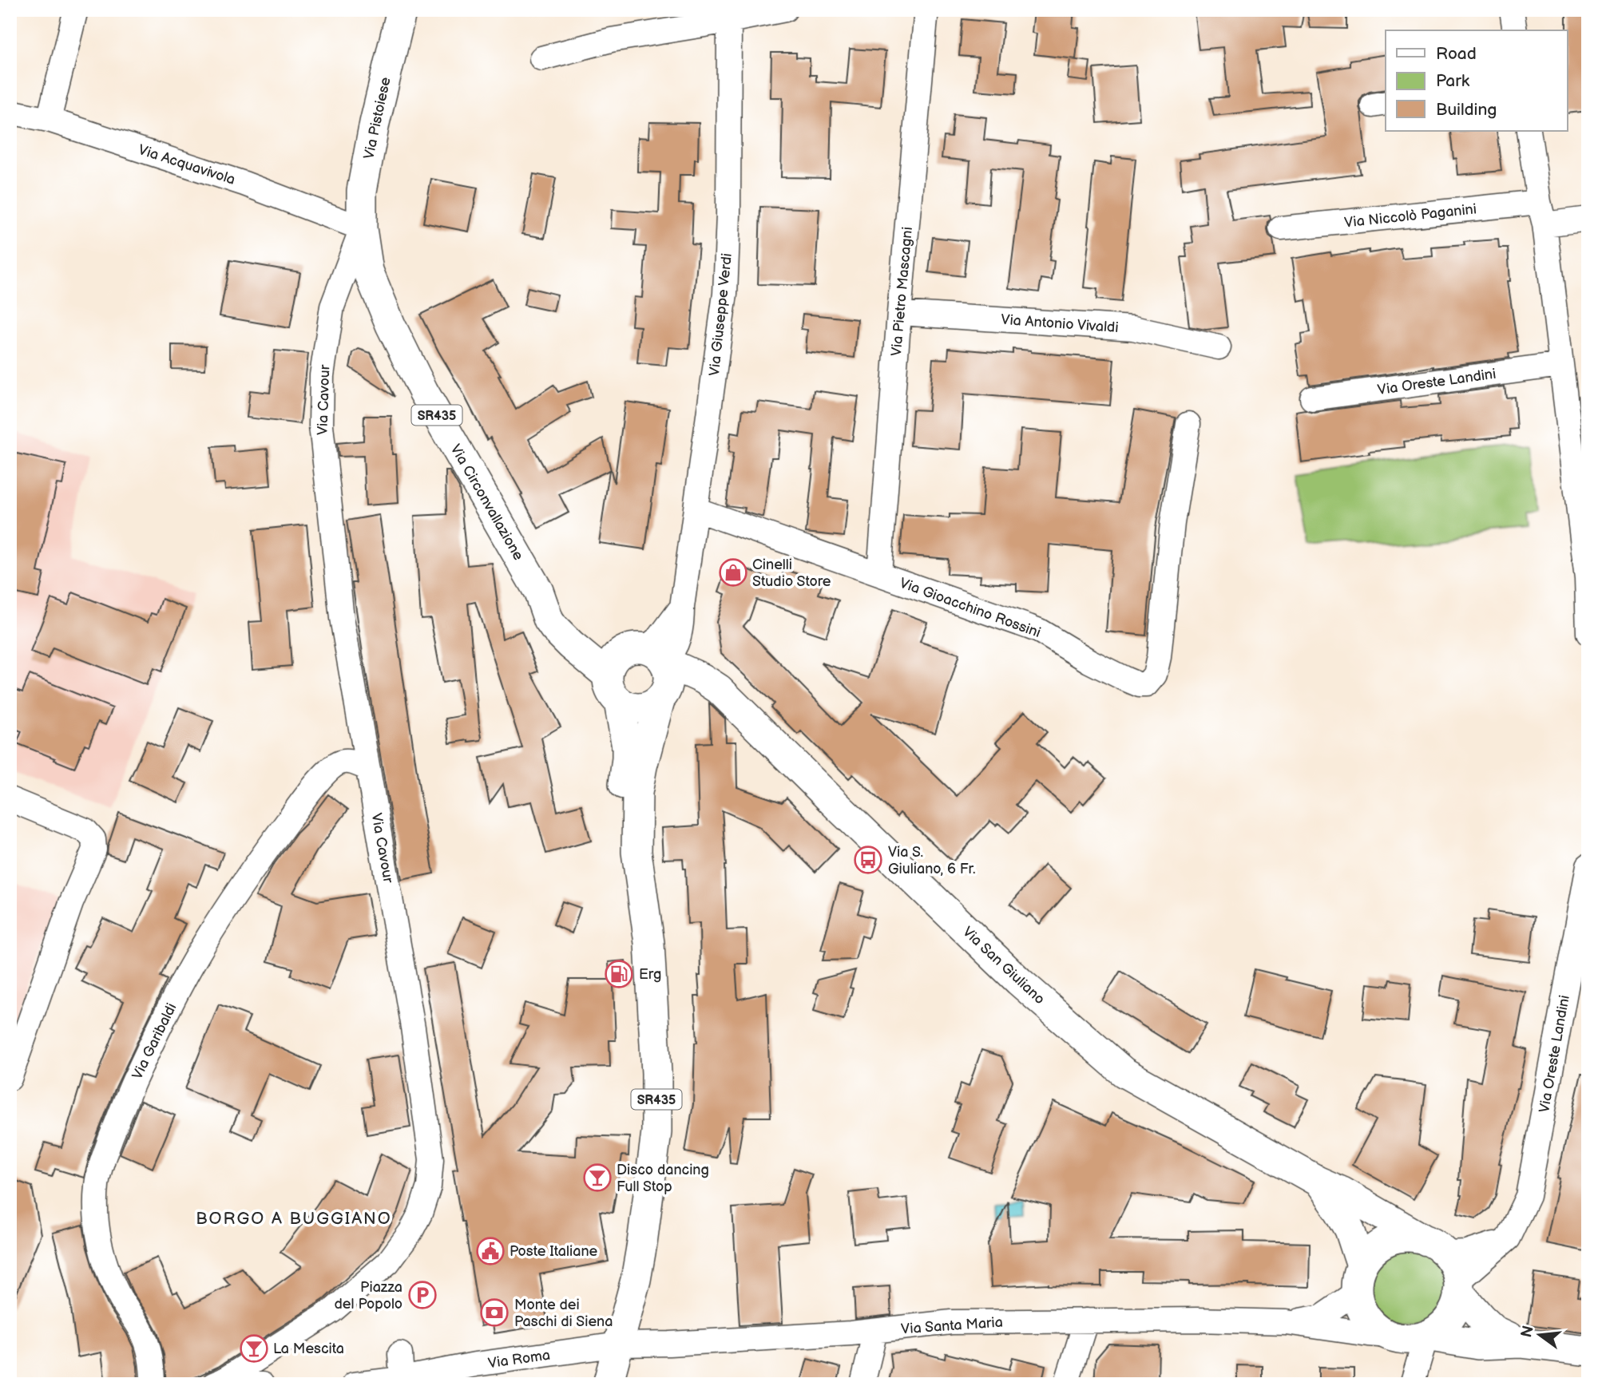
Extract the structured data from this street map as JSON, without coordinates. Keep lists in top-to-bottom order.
{
  "streets": {
    "main road": [
      "Via Pistoiese",
      "SR435",
      "Via Circonvallazione",
      "Via San Giuliano"
    ],
    "street": [
      "Via Acquavivola",
      "Via Niccolò Paganini",
      "Via Pietro Mascagni",
      "Via Giuseppe Verdi",
      "Via Antonio Vivaldi",
      "Via Oreste Landini",
      "Via Cavour",
      "Via Gioacchino Rossini",
      "Via Garibaldi",
      "Via Santa Maria",
      "Via Roma"
    ]
  },
  "crossings": [
    ["Via Pistoiese", "Via Acquavivola"],
    ["Via Pistoiese", "Via Cavour"],
    ["Via Pistoiese", "Via Circonvallazione"],
    ["Via Acquavivola", "Via Cavour"],
    ["Via Acquavivola", "Via Circonvallazione"],
    ["Via Pietro Mascagni", "Via Antonio Vivaldi"],
    ["Via Pietro Mascagni", "Via Gioacchino Rossini"],
    ["Via Giuseppe Verdi", "Via Circonvallazione"],
    ["Via Giuseppe Verdi", "Via Gioacchino Rossini"],
    ["Via Giuseppe Verdi", "Via San Giuliano"],
    ["Via Oreste Landini", "Via San Giuliano"],
    ["Via Cavour", "Via Circonvallazione"],
    ["Via Cavour", "Via Garibaldi"],
    ["Via Circonvallazione", "Via San Giuliano"],
    ["Via Circonvallazione", "Via Santa Maria"],
    ["Via Circonvallazione", "Via Roma"],
    ["Via Santa Maria", "Via Roma"]
  ],
  "districts": ["BORGO A BUGGIANO"],
  "places": {
    "shop": ["Cinelli Studio Store"],
    "bus stop": ["Via S. Giuliano, 6 Fr."],
    "fuel station": ["Erg"],
    "bar": ["Disco dancing Full Stop", "La Mescita"],
    "public building": ["Poste Italiane"],
    "parking": ["Piazza del Popolo"],
    "bank": ["Monte dei Paschi di Siena"]
  },
  "legend": ["Road", "Park", "Building"],
  "north": "left"
}
